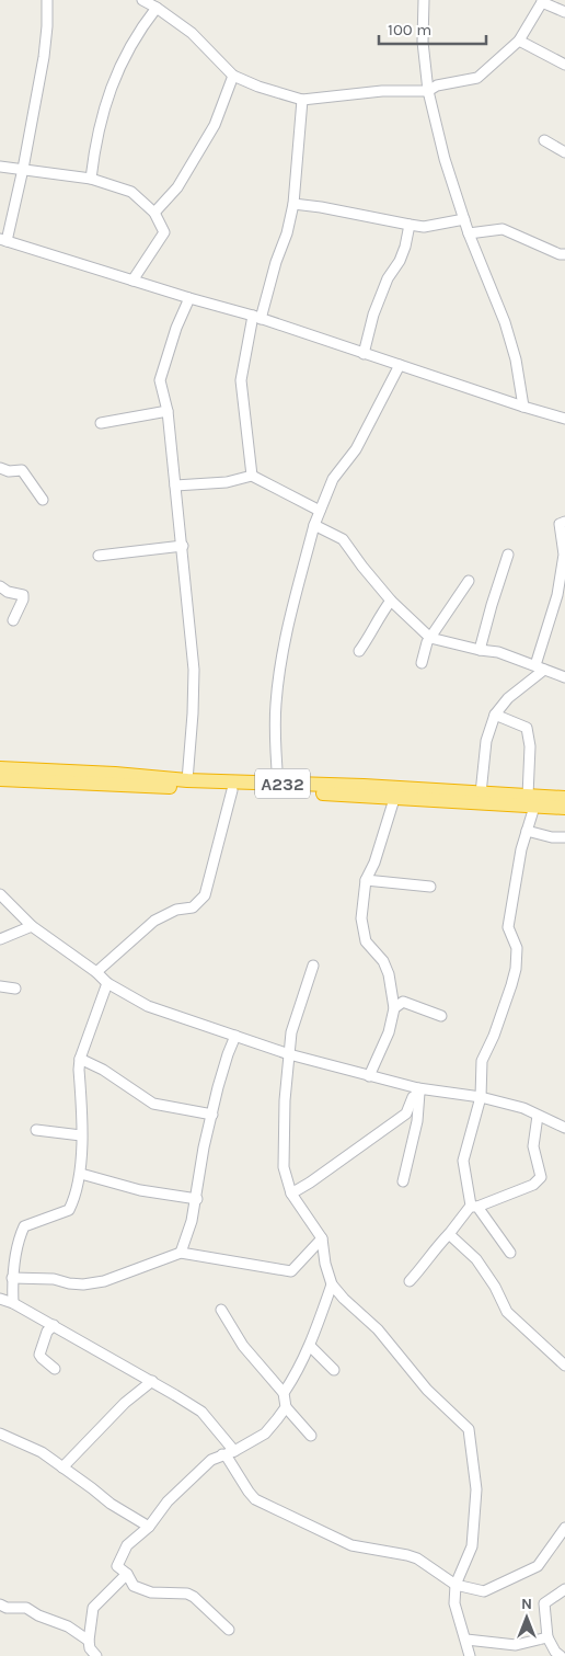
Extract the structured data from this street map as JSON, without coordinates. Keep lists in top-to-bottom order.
{
  "streets": {
    "highway": ["A232"]
  },
  "scale_bar": "100 m",
  "north": "top"
}
